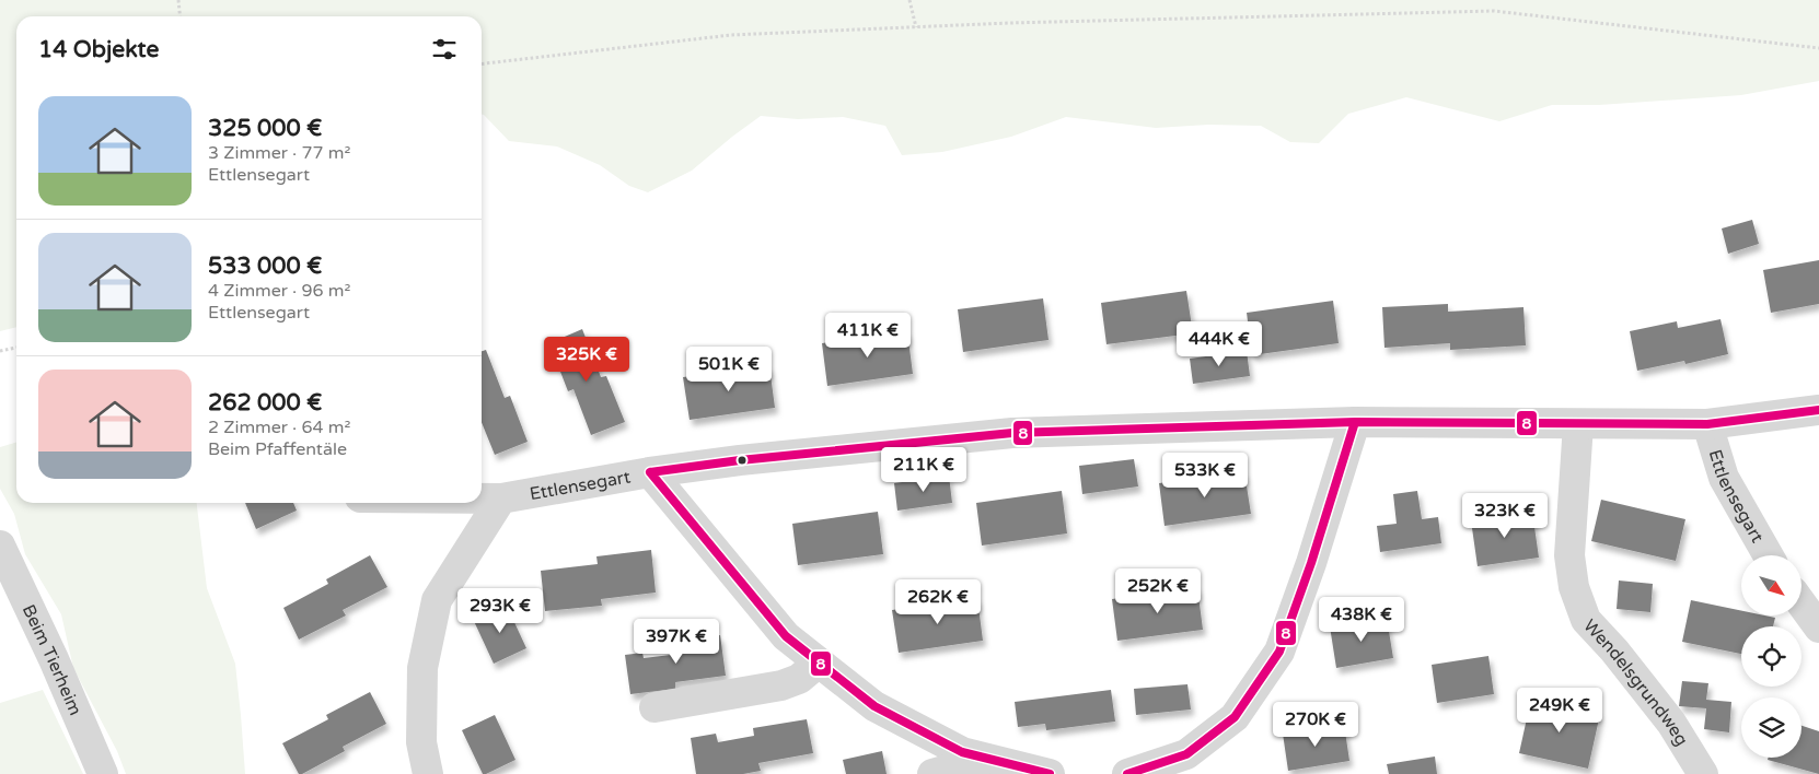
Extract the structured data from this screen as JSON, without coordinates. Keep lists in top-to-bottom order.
{
  "streets": {
    "street": ["Ettlensegart", "Beim Tierheim", "Wendelsgrundweg"]
  },
  "crossings": [
    ["Ettlensegart", "Wendelsgrundweg"]
  ],
  "lines": ["transit line 8"],
  "north": "bottom right",
  "page": {
    "heading": "14 Objekte",
    "list": [
      {
        "name": "325 000 €",
        "note": "3 Zimmer · 77 m² · Ettlensegart"
      },
      {
        "name": "533 000 €",
        "note": "4 Zimmer · 96 m² · Ettlensegart"
      },
      {
        "name": "262 000 €",
        "note": "2 Zimmer · 64 m² · Beim Pfaffentäle"
      }
    ],
    "price": [
      "411K €",
      "444K €",
      "325K €",
      "501K €",
      "211K €",
      "533K €",
      "323K €",
      "252K €",
      "262K €",
      "293K €",
      "438K €",
      "397K €",
      "249K €",
      "270K €"
    ]
  }
}
